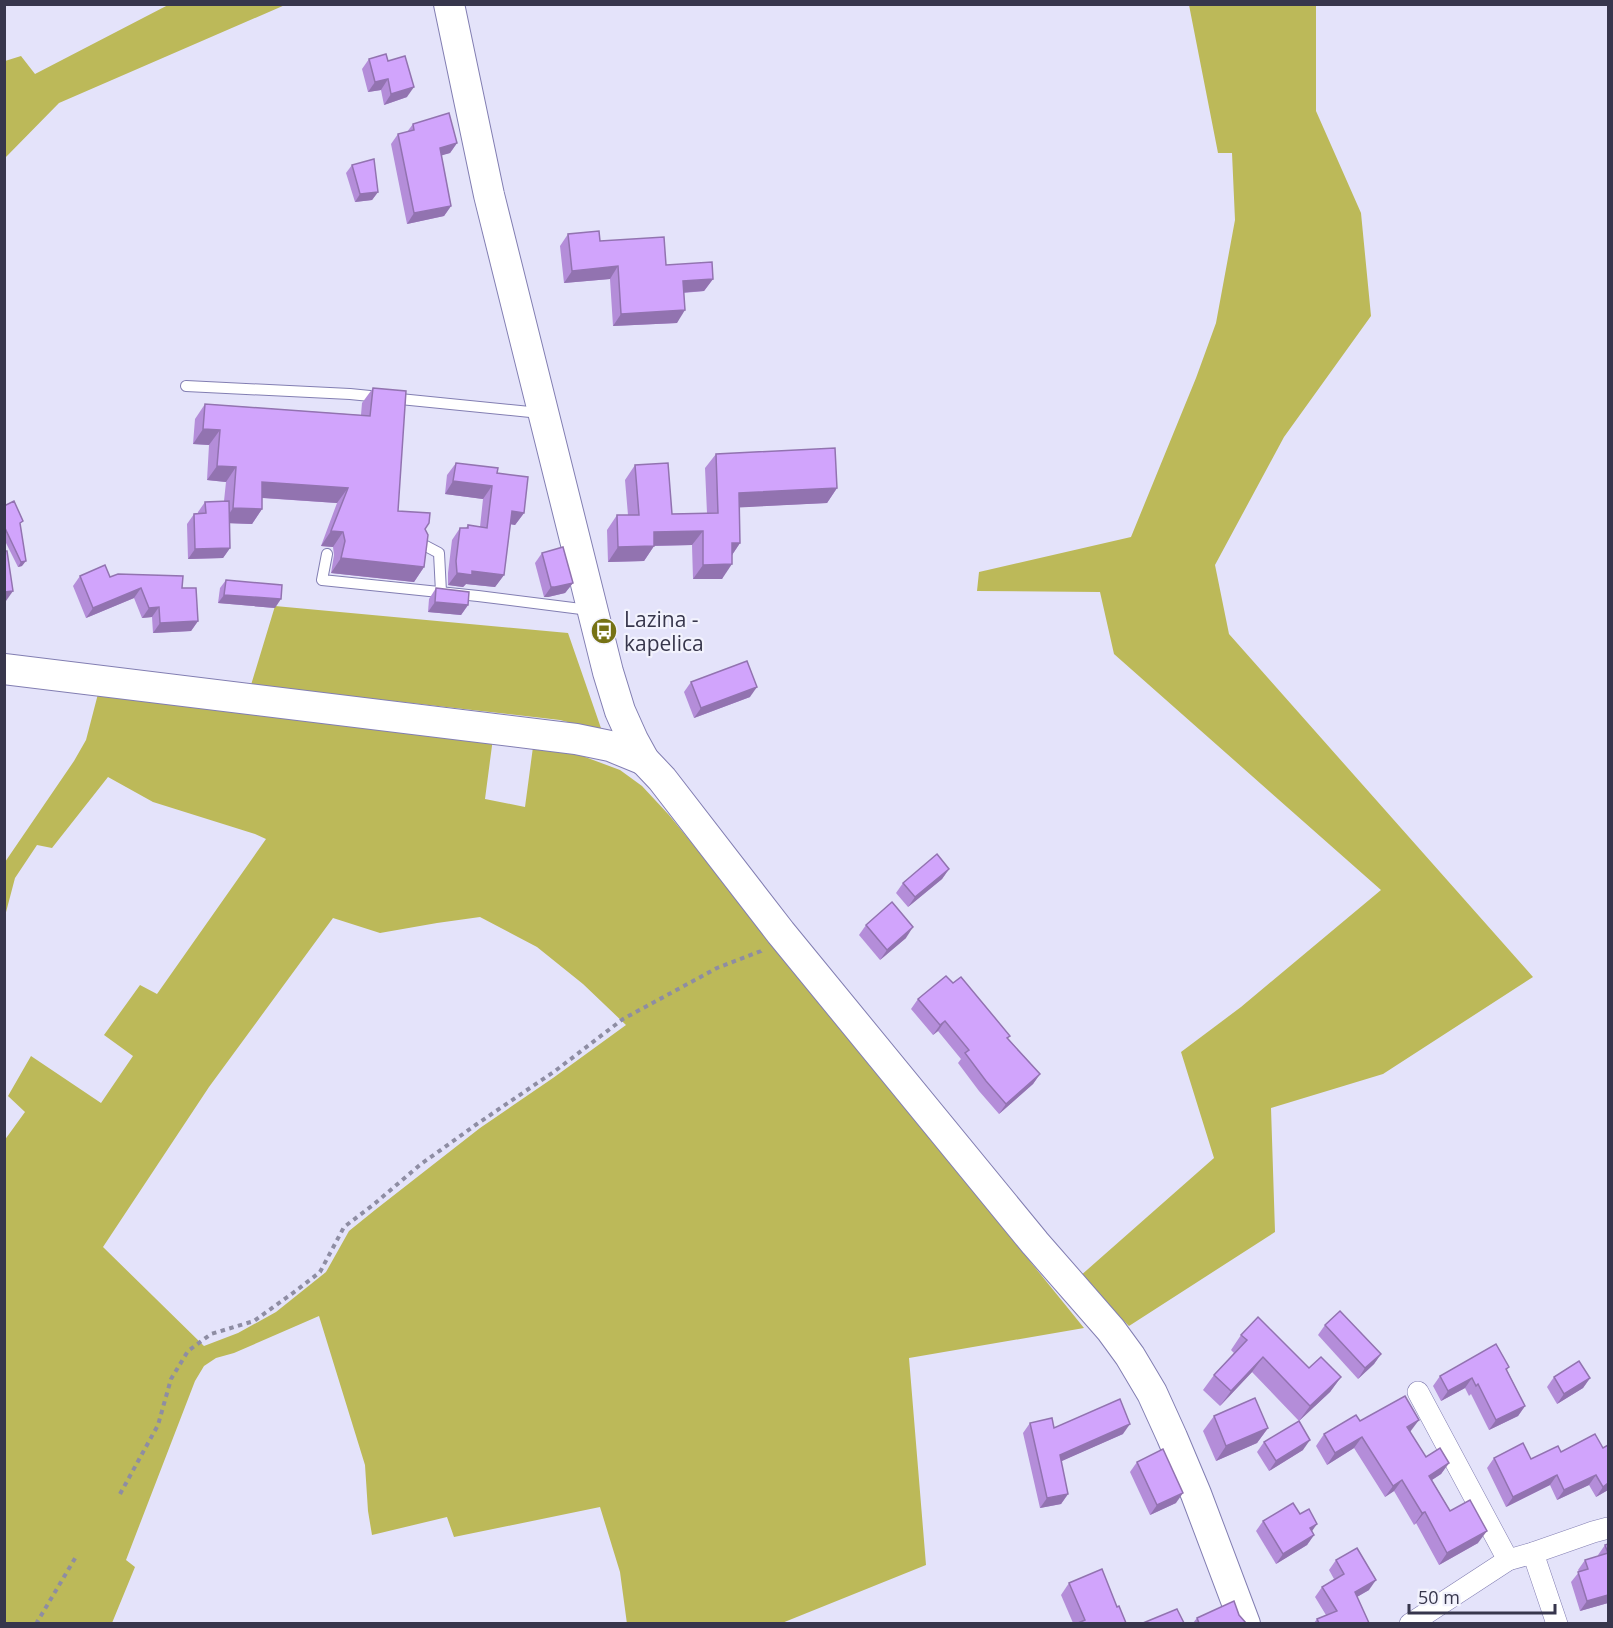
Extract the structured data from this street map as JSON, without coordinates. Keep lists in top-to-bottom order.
{
  "places": {
    "bus stop": ["Lazina - kapelica"]
  },
  "scale_bar": "50 m"
}
